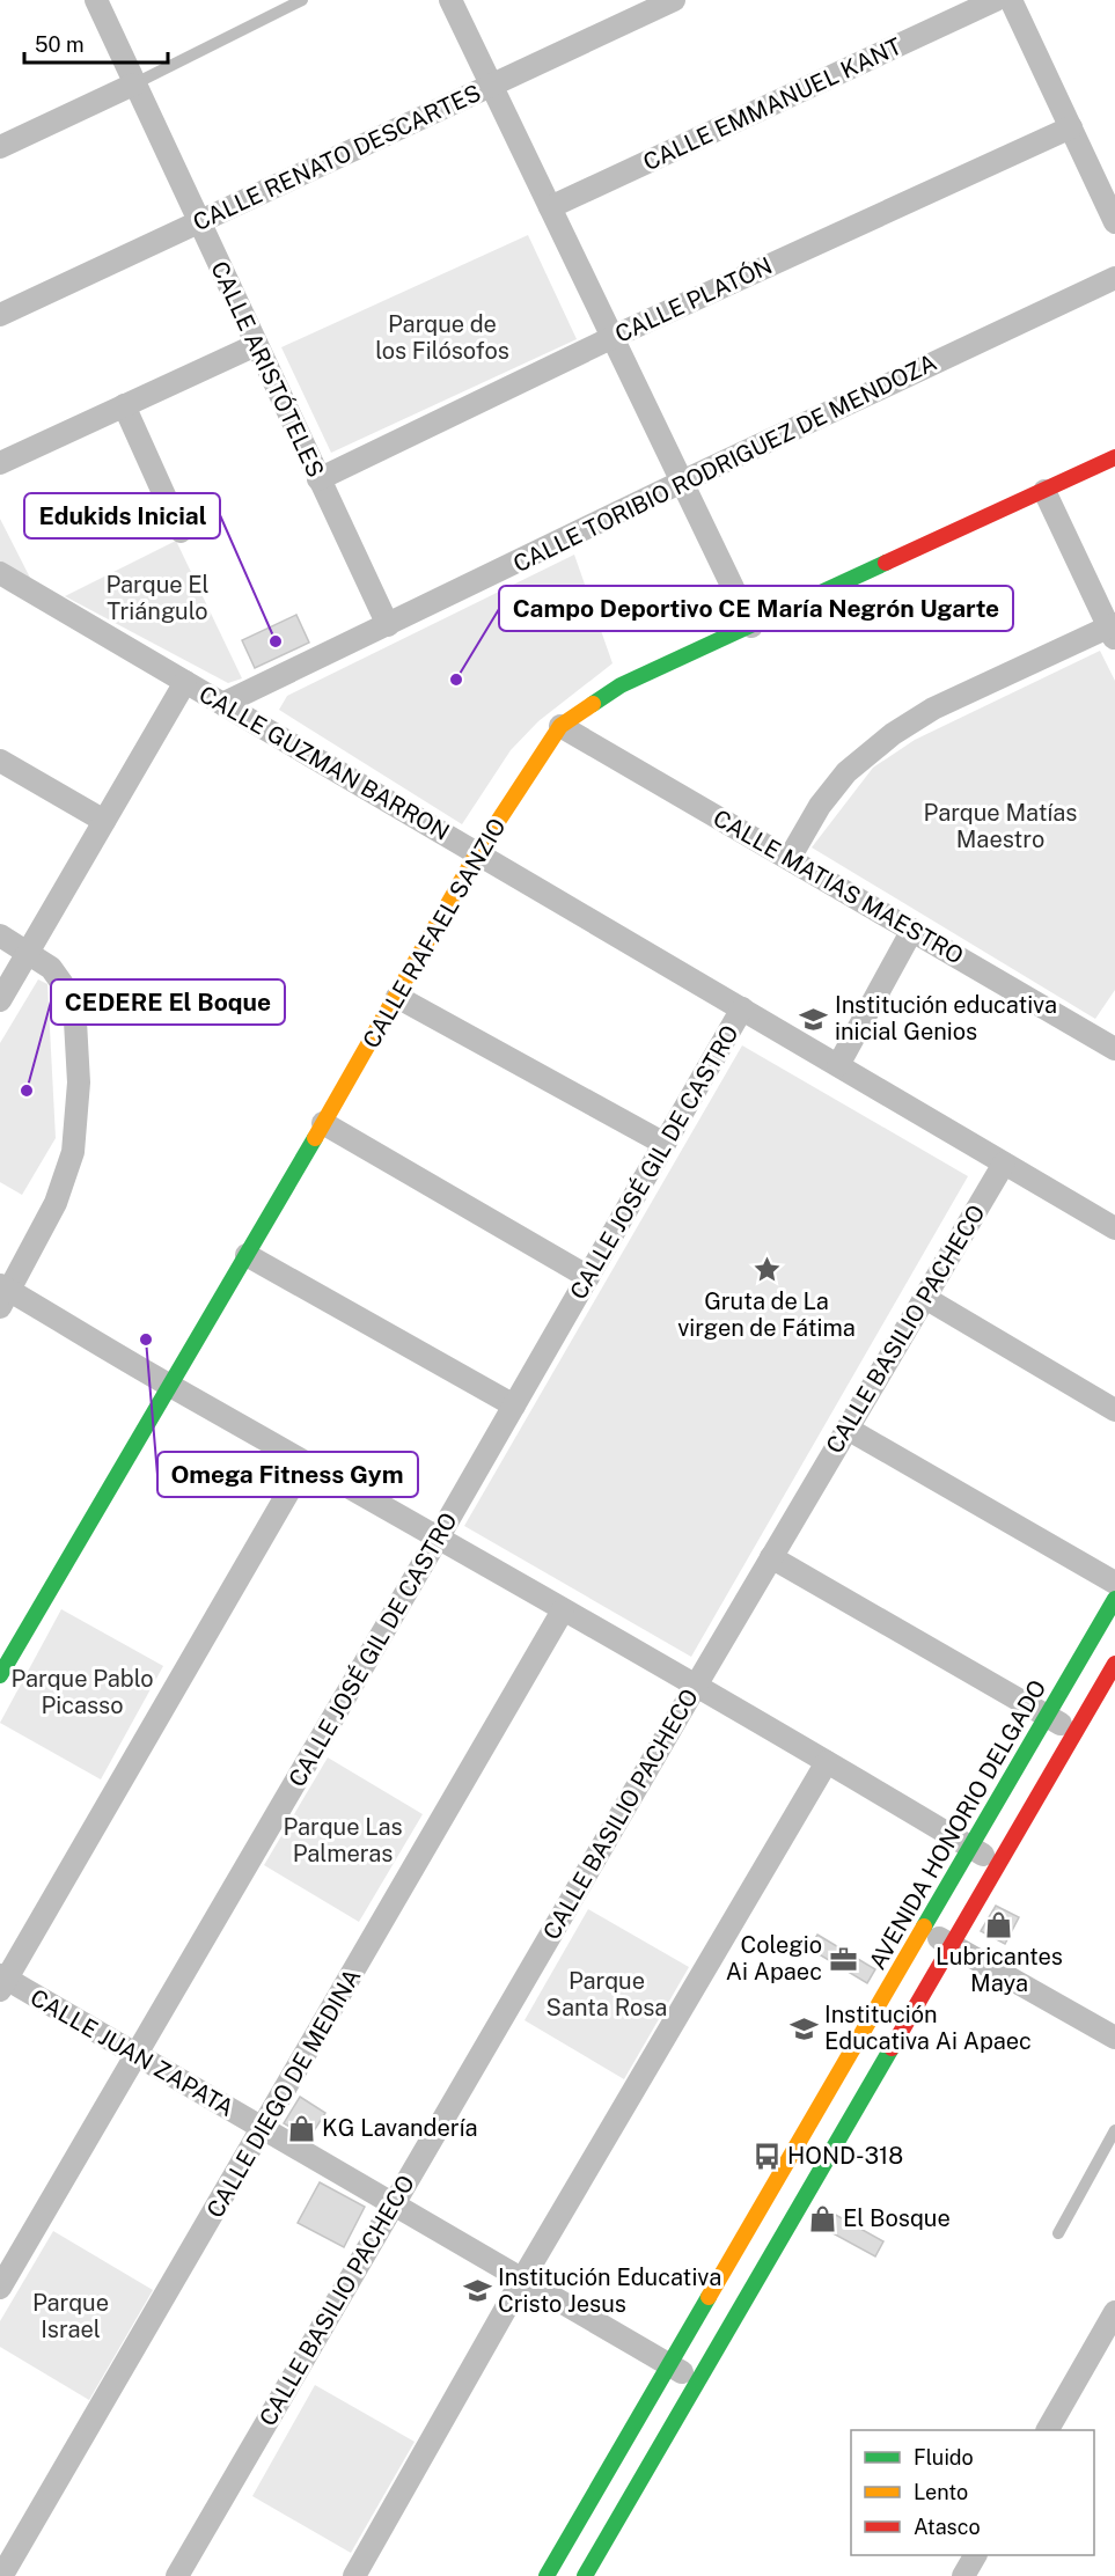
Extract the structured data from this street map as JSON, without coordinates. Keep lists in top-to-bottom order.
{
  "streets": {
    "street": [
      "CALLE EMMANUEL KANT",
      "CALLE RENATO DESCARTES",
      "CALLE PLATÓN",
      "CALLE ARISTÓTELES",
      "CALLE TORIBIO RODRIGUEZ DE MENDOZA",
      "CALLE GUZMAN BARRON",
      "CALLE MATIAS MAESTRO",
      "CALLE RAFAEL SANZIO",
      "CALLE JOSÉ GIL DE CASTRO",
      "CALLE BASILIO PACHECO",
      "AVENIDA HONORIO DELGADO",
      "CALLE JUAN ZAPATA",
      "CALLE DIEGO DE MEDINA"
    ]
  },
  "crossings": [
    ["CALLE RENATO DESCARTES", "CALLE ARISTÓTELES"],
    ["CALLE PLATÓN", "CALLE ARISTÓTELES"],
    ["CALLE ARISTÓTELES", "CALLE TORIBIO RODRIGUEZ DE MENDOZA"],
    ["CALLE TORIBIO RODRIGUEZ DE MENDOZA", "CALLE GUZMAN BARRON"],
    ["CALLE GUZMAN BARRON", "CALLE RAFAEL SANZIO"],
    ["CALLE GUZMAN BARRON", "CALLE JOSÉ GIL DE CASTRO"],
    ["CALLE GUZMAN BARRON", "CALLE BASILIO PACHECO"],
    ["CALLE MATIAS MAESTRO", "CALLE RAFAEL SANZIO"],
    ["CALLE JOSÉ GIL DE CASTRO", "CALLE JUAN ZAPATA"],
    ["CALLE BASILIO PACHECO", "CALLE JUAN ZAPATA"],
    ["AVENIDA HONORIO DELGADO", "CALLE JUAN ZAPATA"],
    ["CALLE JUAN ZAPATA", "CALLE DIEGO DE MEDINA"]
  ],
  "parks": [
    "Parque de los Filósofos",
    "Parque El Triángulo",
    "Parque Matías Maestro",
    "Parque Pablo Picasso",
    "Parque Las Palmeras",
    "Parque Santa Rosa",
    "Parque Israel"
  ],
  "places": {
    "other": [
      "Edukids Inicial",
      "Campo Deportivo CE María Negrón Ugarte",
      "CEDERE El Boque",
      "Omega Fitness Gym"
    ],
    "school or university": ["Institución educativa inicial Genios", "Institución Educativa Ai Apaec", "Institución Educativa Cristo Jesus"],
    "place": ["Gruta de La virgen de Fátima"],
    "shop": ["Lubricantes Maya", "KG Lavandería", "El Bosque"],
    "office": ["Colegio Ai Apaec"],
    "bus stop": ["HOND-318"]
  },
  "legend": ["Fluido", "Lento", "Atasco"],
  "scale_bar": "50 m"
}
